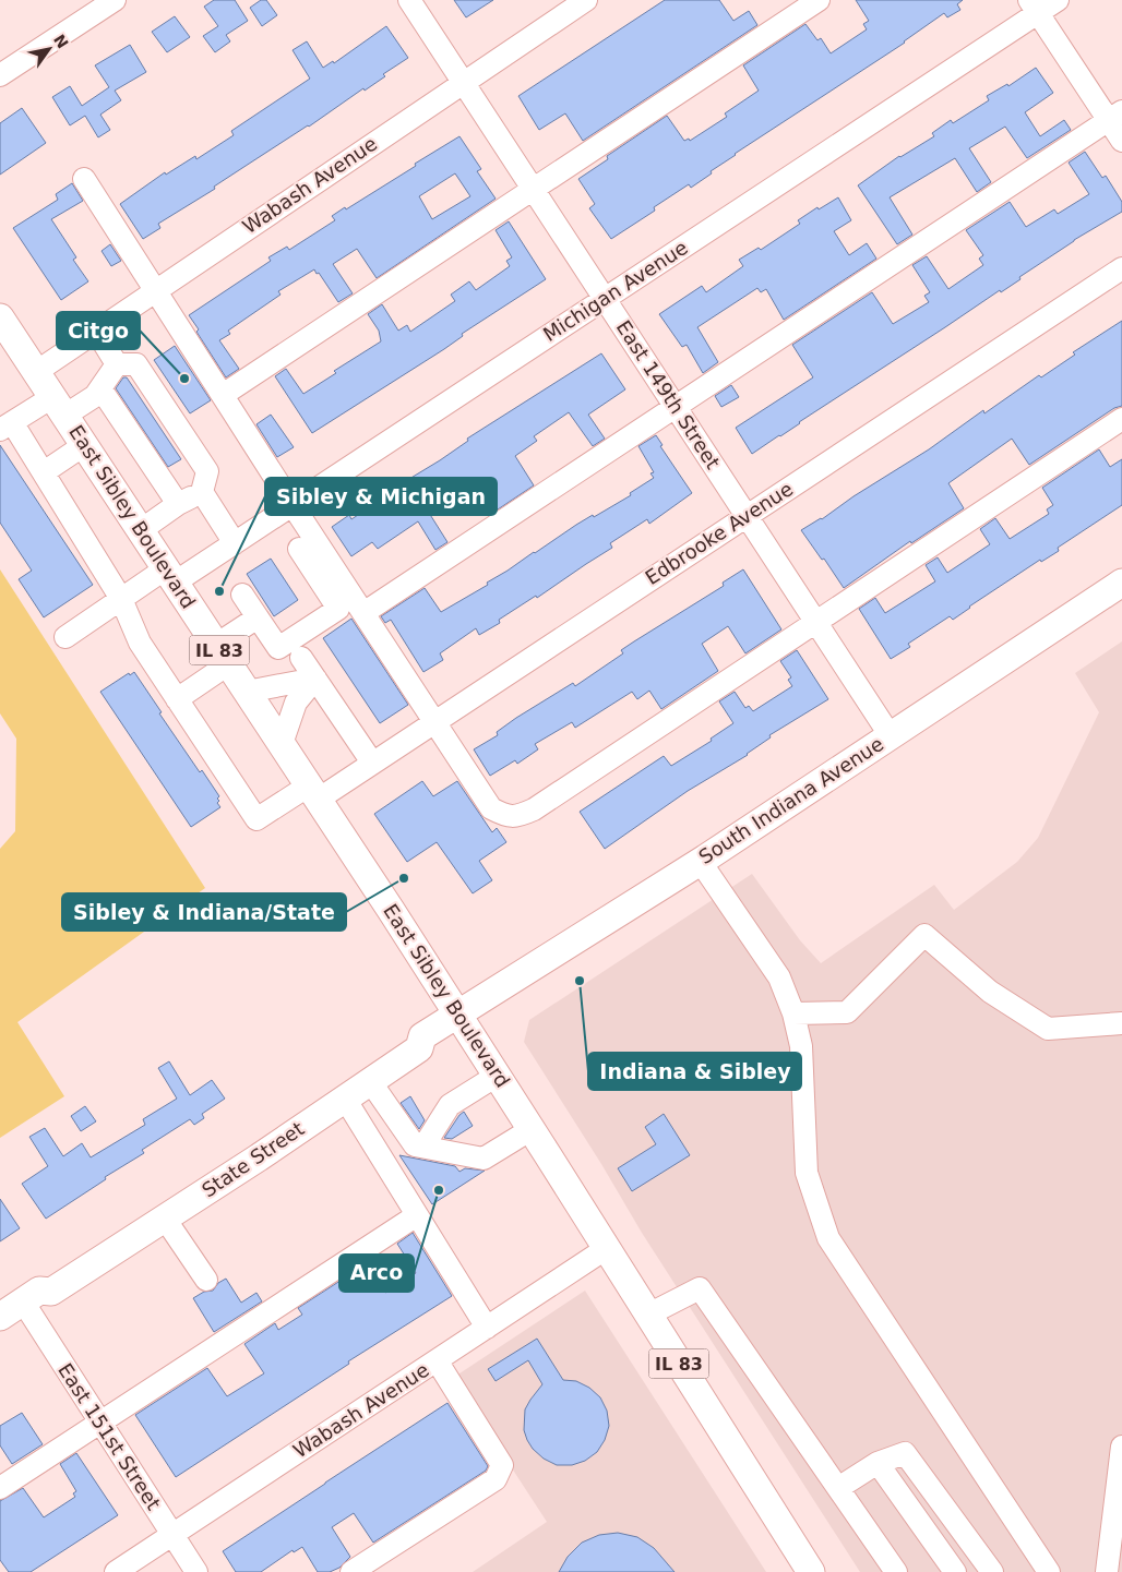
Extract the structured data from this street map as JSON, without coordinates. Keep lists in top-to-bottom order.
{
  "streets": {
    "main road": [
      "East Sibley Boulevard",
      "IL 83",
      "South Indiana Avenue",
      "State Street"
    ],
    "street": [
      "Wabash Avenue",
      "Michigan Avenue",
      "East 149th Street",
      "Edbrooke Avenue",
      "East 151st Street"
    ]
  },
  "crossings": [
    ["Wabash Avenue", "East 149th Street"],
    ["Wabash Avenue", "East Sibley Boulevard"],
    ["Wabash Avenue", "East 151st Street"],
    ["Michigan Avenue", "East 149th Street"],
    ["Michigan Avenue", "East Sibley Boulevard"],
    ["East 149th Street", "Edbrooke Avenue"],
    ["East 149th Street", "South Indiana Avenue"],
    ["East Sibley Boulevard", "Edbrooke Avenue"],
    ["East Sibley Boulevard", "South Indiana Avenue"],
    ["East Sibley Boulevard", "State Street"],
    ["South Indiana Avenue", "State Street"],
    ["State Street", "East 151st Street"]
  ],
  "places": [
    "Citgo",
    "Sibley & Michigan",
    "Sibley & Indiana/State",
    "Indiana & Sibley",
    "Arco"
  ],
  "north": "top right"
}
